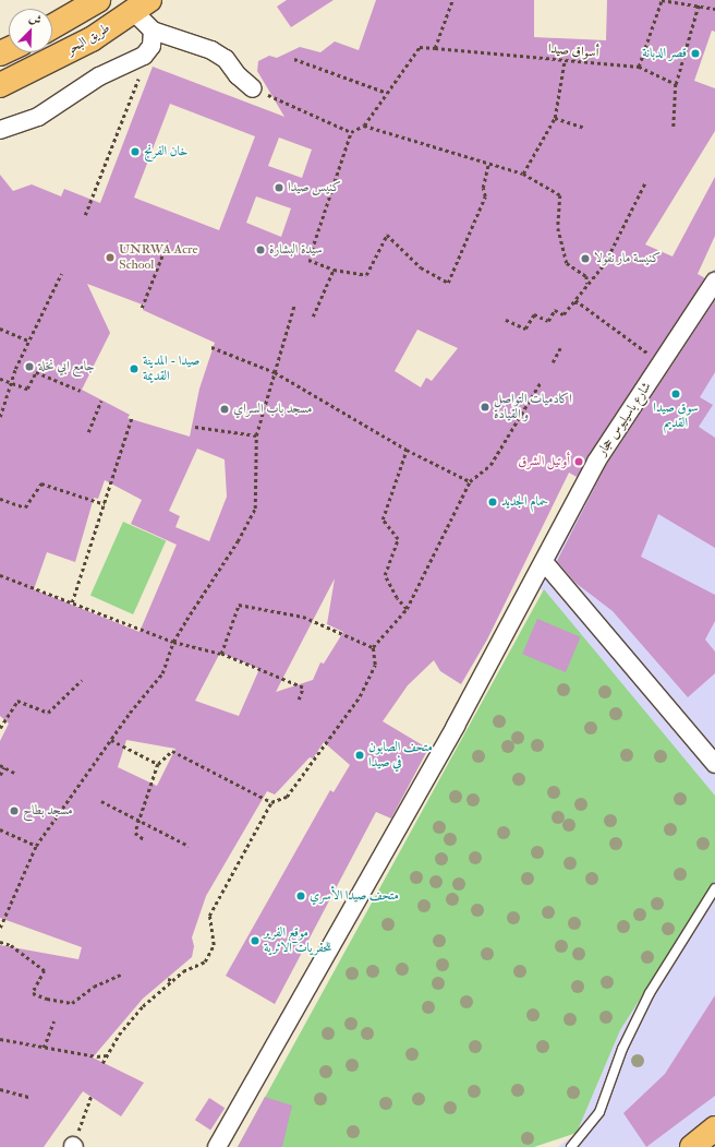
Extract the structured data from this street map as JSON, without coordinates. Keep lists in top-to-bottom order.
{
  "streets": {
    "main road": ["طريق البحر"],
    "street": ["شارع باسيليوس حجار"],
    "path": ["أسواق صيدا"]
  },
  "places": [
    "قصر الدبانة",
    "خان الفرنج",
    "كنيس صيدا",
    "سيدة البشارة",
    "UNRWA Acre School",
    "كنيسة مار نقولا",
    "جامع ابي نخلة",
    "صيدا - المدينة القديمة",
    "سوق صيدا القديم",
    "اكادميات التواصل و القيادة",
    "مسجد باب السراي",
    "أوتيل الشرق",
    "حمام الجديد",
    "متحف الصابون في صيدا",
    "مسجد بطاح",
    "متحف صيدا الأسري",
    "موقع الفرير للحفريات الاثرية"
  ],
  "north": "top right"
}
